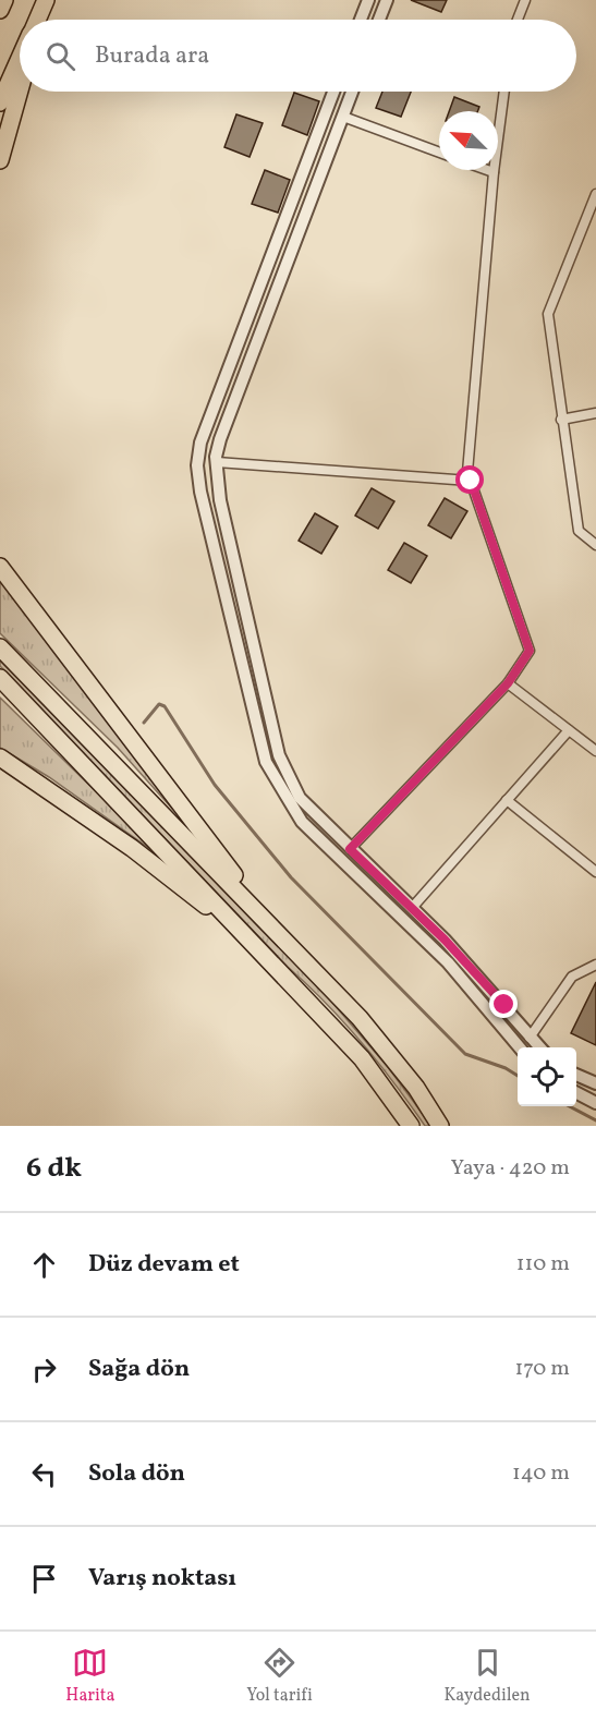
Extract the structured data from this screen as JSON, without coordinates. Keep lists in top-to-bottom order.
{
  "north": "top left",
  "page": {
    "search": "Burada ara",
    "heading": ["6 dk", "Yaya · 420 m"],
    "list": [
      ["Düz devam et", "110 m"],
      ["Sağa dön", "170 m"],
      ["Sola dön", "140 m"],
      "Varış noktası"
    ],
    "nav": ["Harita", "Yol tarifi", "Kaydedilen"]
  }
}
